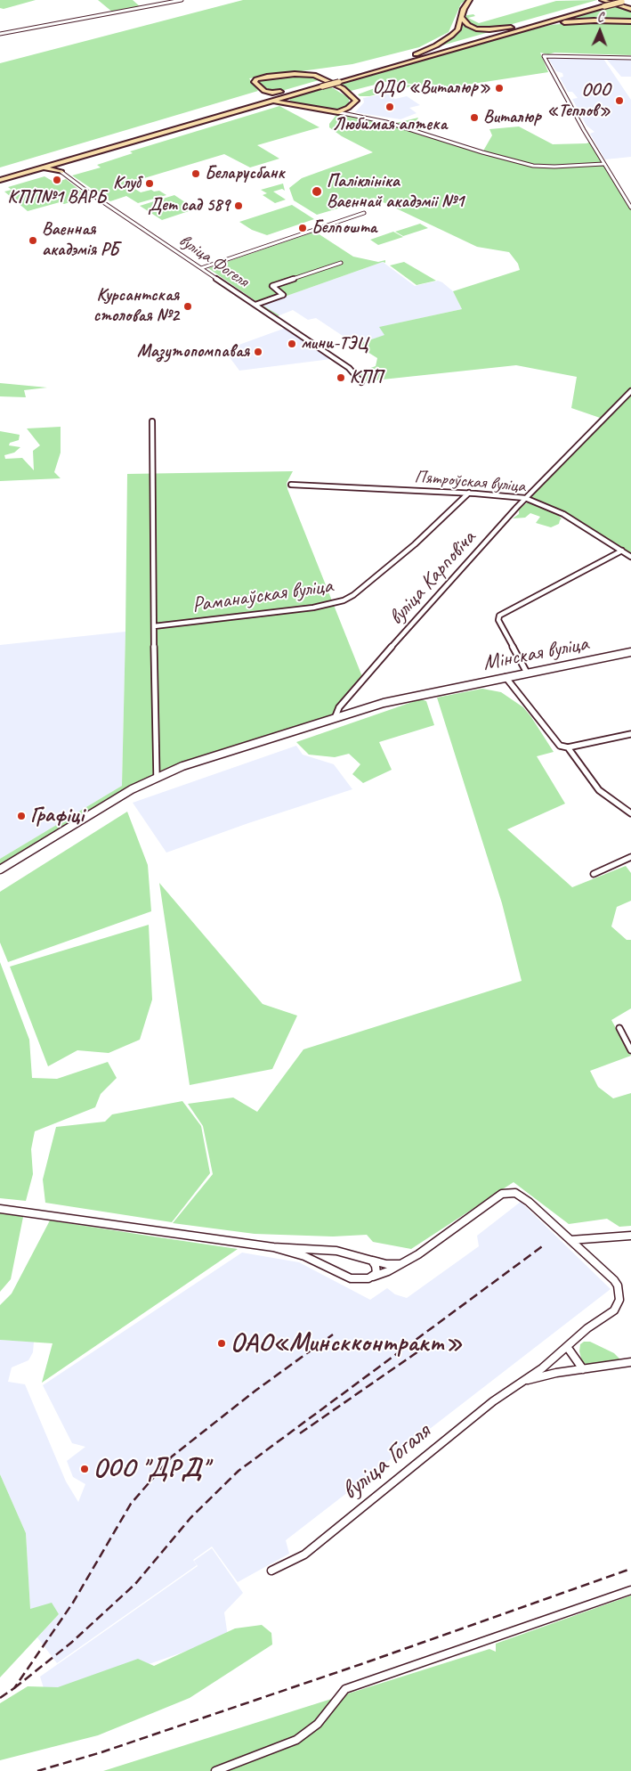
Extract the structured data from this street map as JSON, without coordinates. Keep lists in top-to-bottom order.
{
  "streets": {
    "main road": ["Мінская вуліца"],
    "street": [
      "вуліца Фогеля",
      "Пятроўская вуліца",
      "вуліца Карповіча",
      "Раманаўская вуліца",
      "вуліца Гогаля"
    ]
  },
  "crossings": [
    ["Пятроўская вуліца", "вуліца Карповіча"],
    ["Пятроўская вуліца", "Раманаўская вуліца"],
    ["вуліца Карповіча", "Мінская вуліца"]
  ],
  "places": [
    "ОДО «Виталюр»",
    "ООО «Теплов»",
    "Любимая аптека",
    "Виталюр",
    "Беларусбанк",
    "КПП№1 ВАРБ",
    "Клуб",
    "Паліклініка Ваеннай акадэміі №1",
    "Дет сад 589",
    "Белпошта",
    "Ваенная акадэмія РБ",
    "Курсантская столовая №2",
    "мини-ТЭЦ",
    "Мазутопомпавая",
    "КПП",
    "Графіці",
    "ОАО«Минскконтракт»",
    "ООО \"ДРД\""
  ],
  "north": "top"
}
